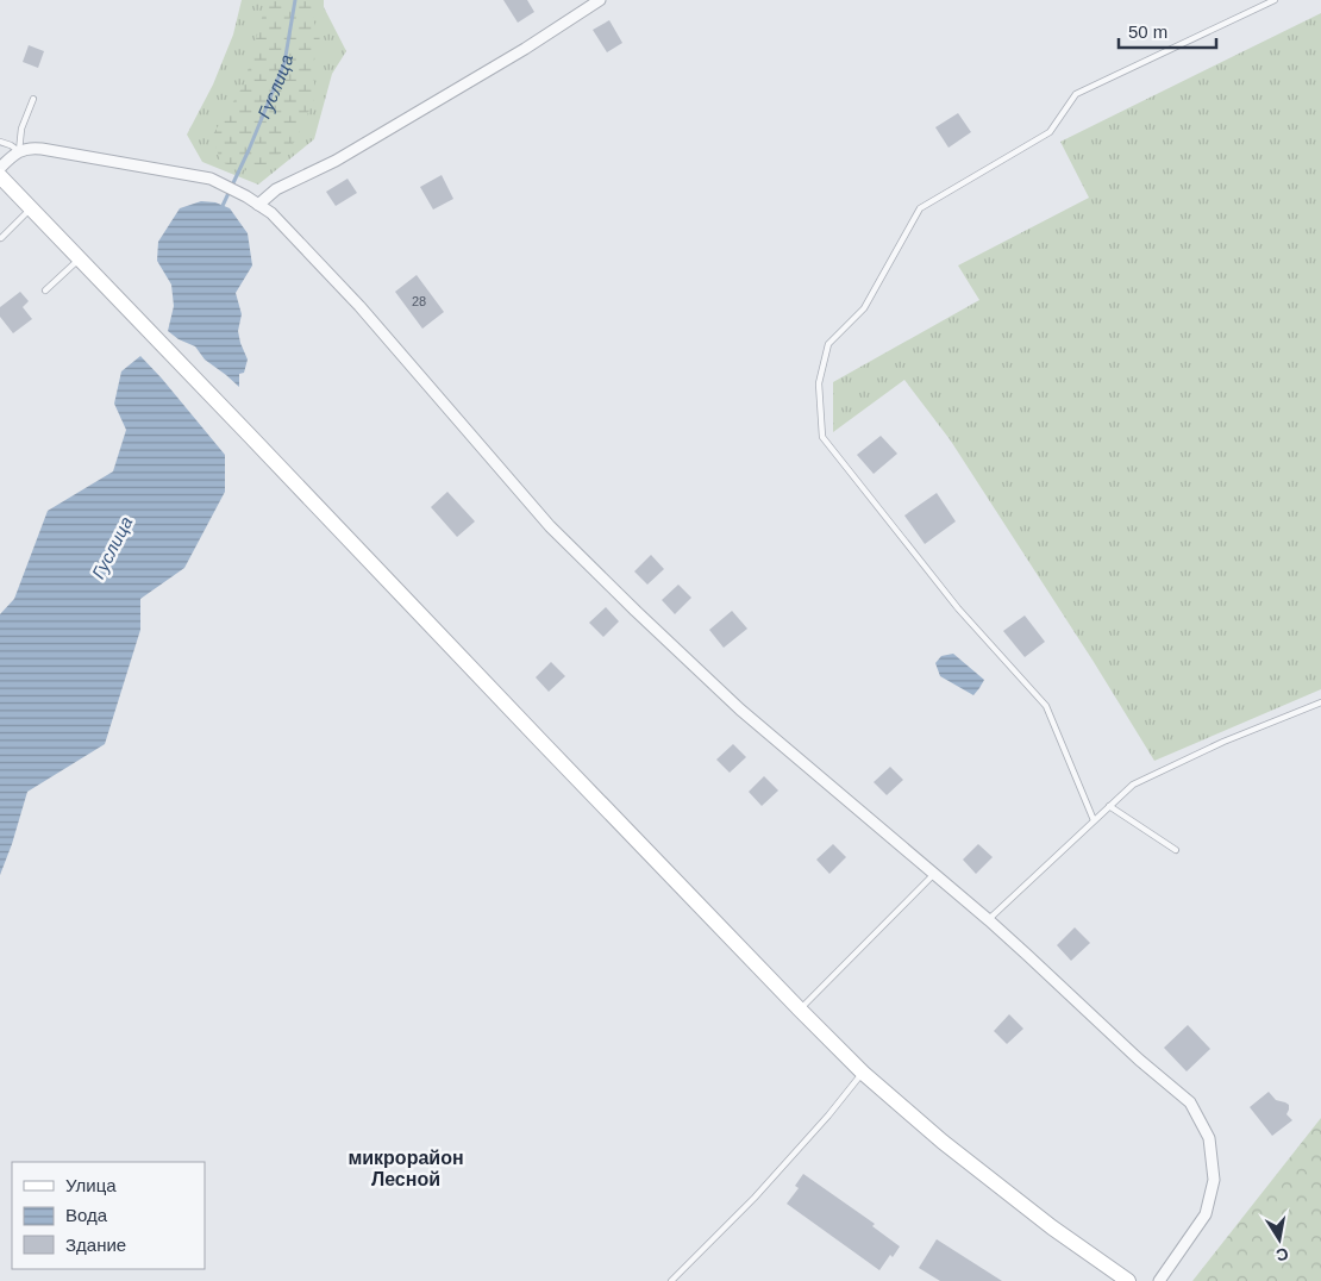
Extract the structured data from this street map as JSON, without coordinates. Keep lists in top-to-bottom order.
{
  "districts": ["микрорайон Лесной"],
  "water": ["Гуслица"],
  "house_numbers": ["28"],
  "legend": ["Улица", "Вода", "Здание"],
  "scale_bar": "50 m",
  "north": "bottom"
}
